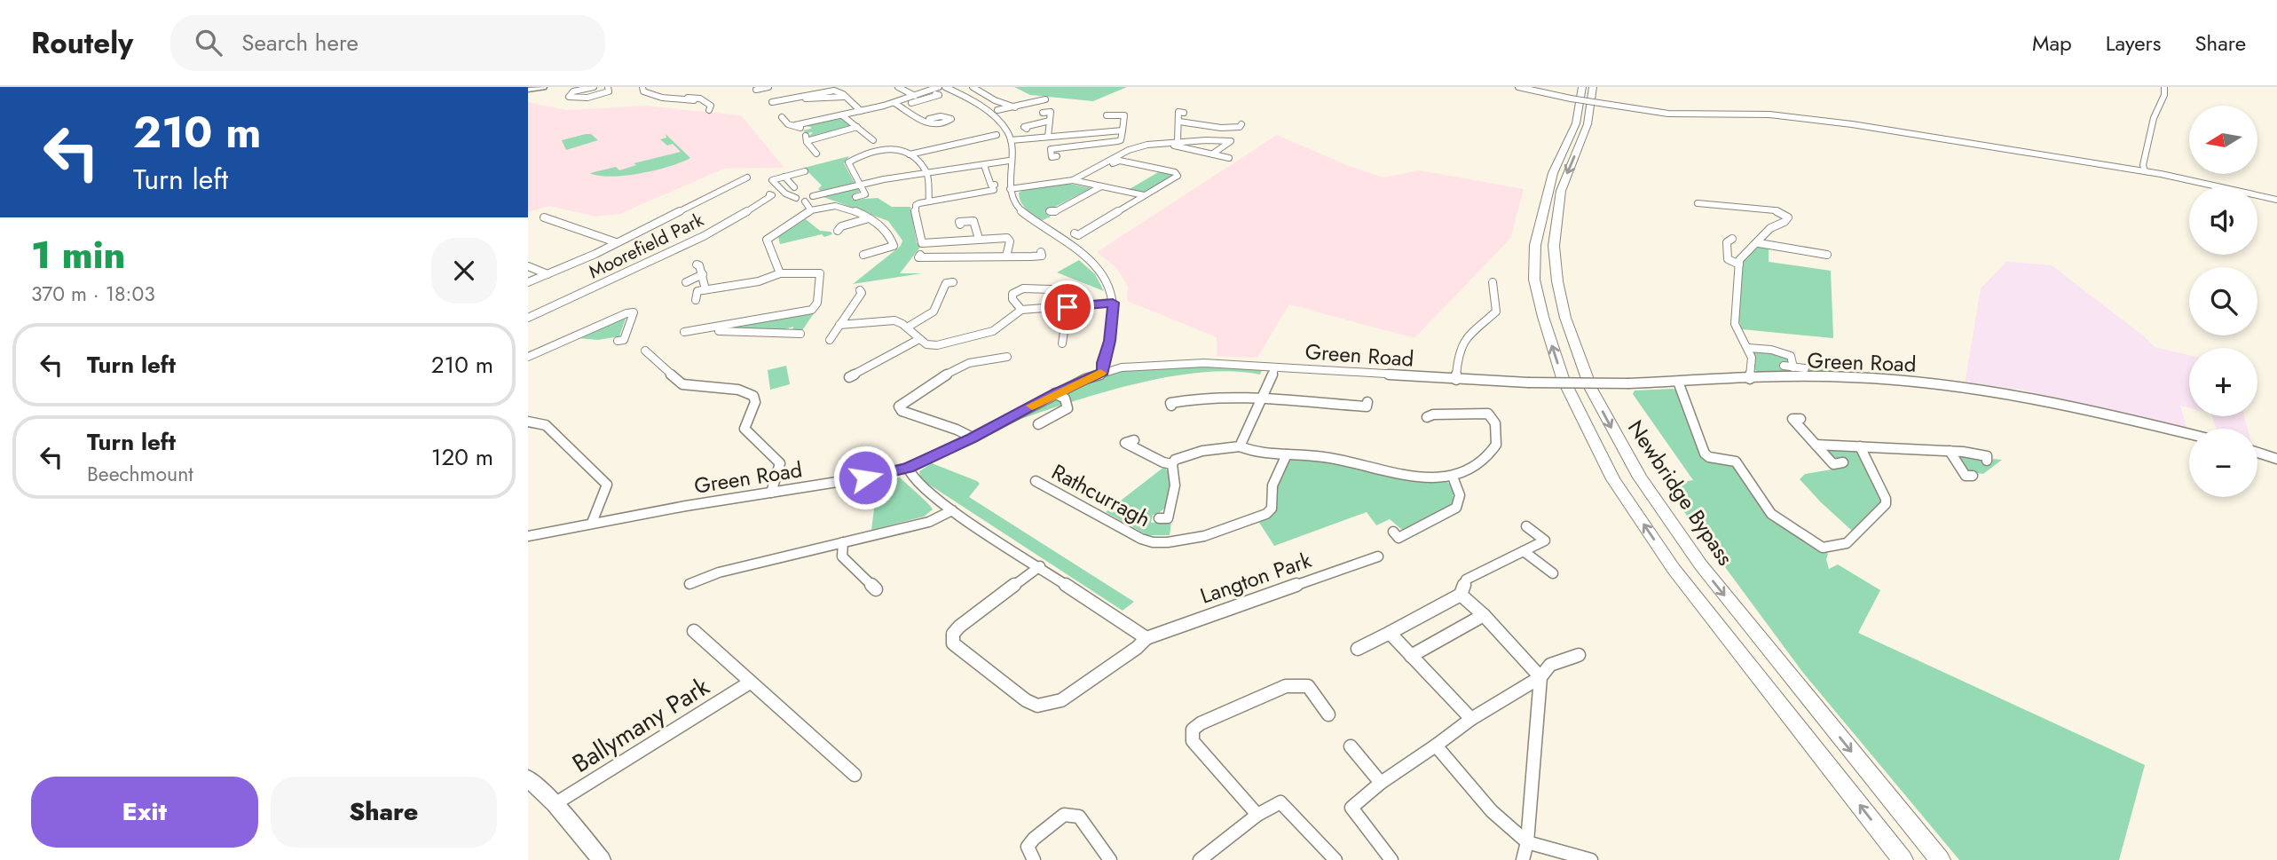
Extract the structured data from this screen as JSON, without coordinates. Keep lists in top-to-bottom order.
{
  "streets": {
    "highway": ["Newbridge Bypass"],
    "street": [
      "Moorefield Park",
      "Green Road",
      "Rathcurragh",
      "Langton Park",
      "Ballymany Park"
    ]
  },
  "north": "left",
  "page": {
    "header": "Routely",
    "search": "Search here",
    "nav": ["Map", "Layers", "Share"],
    "turn": ["210 m", "Turn left"],
    "map_buttons": ["+", "−"],
    "heading": ["1 min", "370 m · 18:03"],
    "list": [
      {
        "name": "Turn left",
        "value": "210 m"
      },
      {
        "name": "Turn left",
        "note": "Beechmount",
        "value": "120 m"
      }
    ],
    "buttons": ["Exit", "Share"]
  }
}
